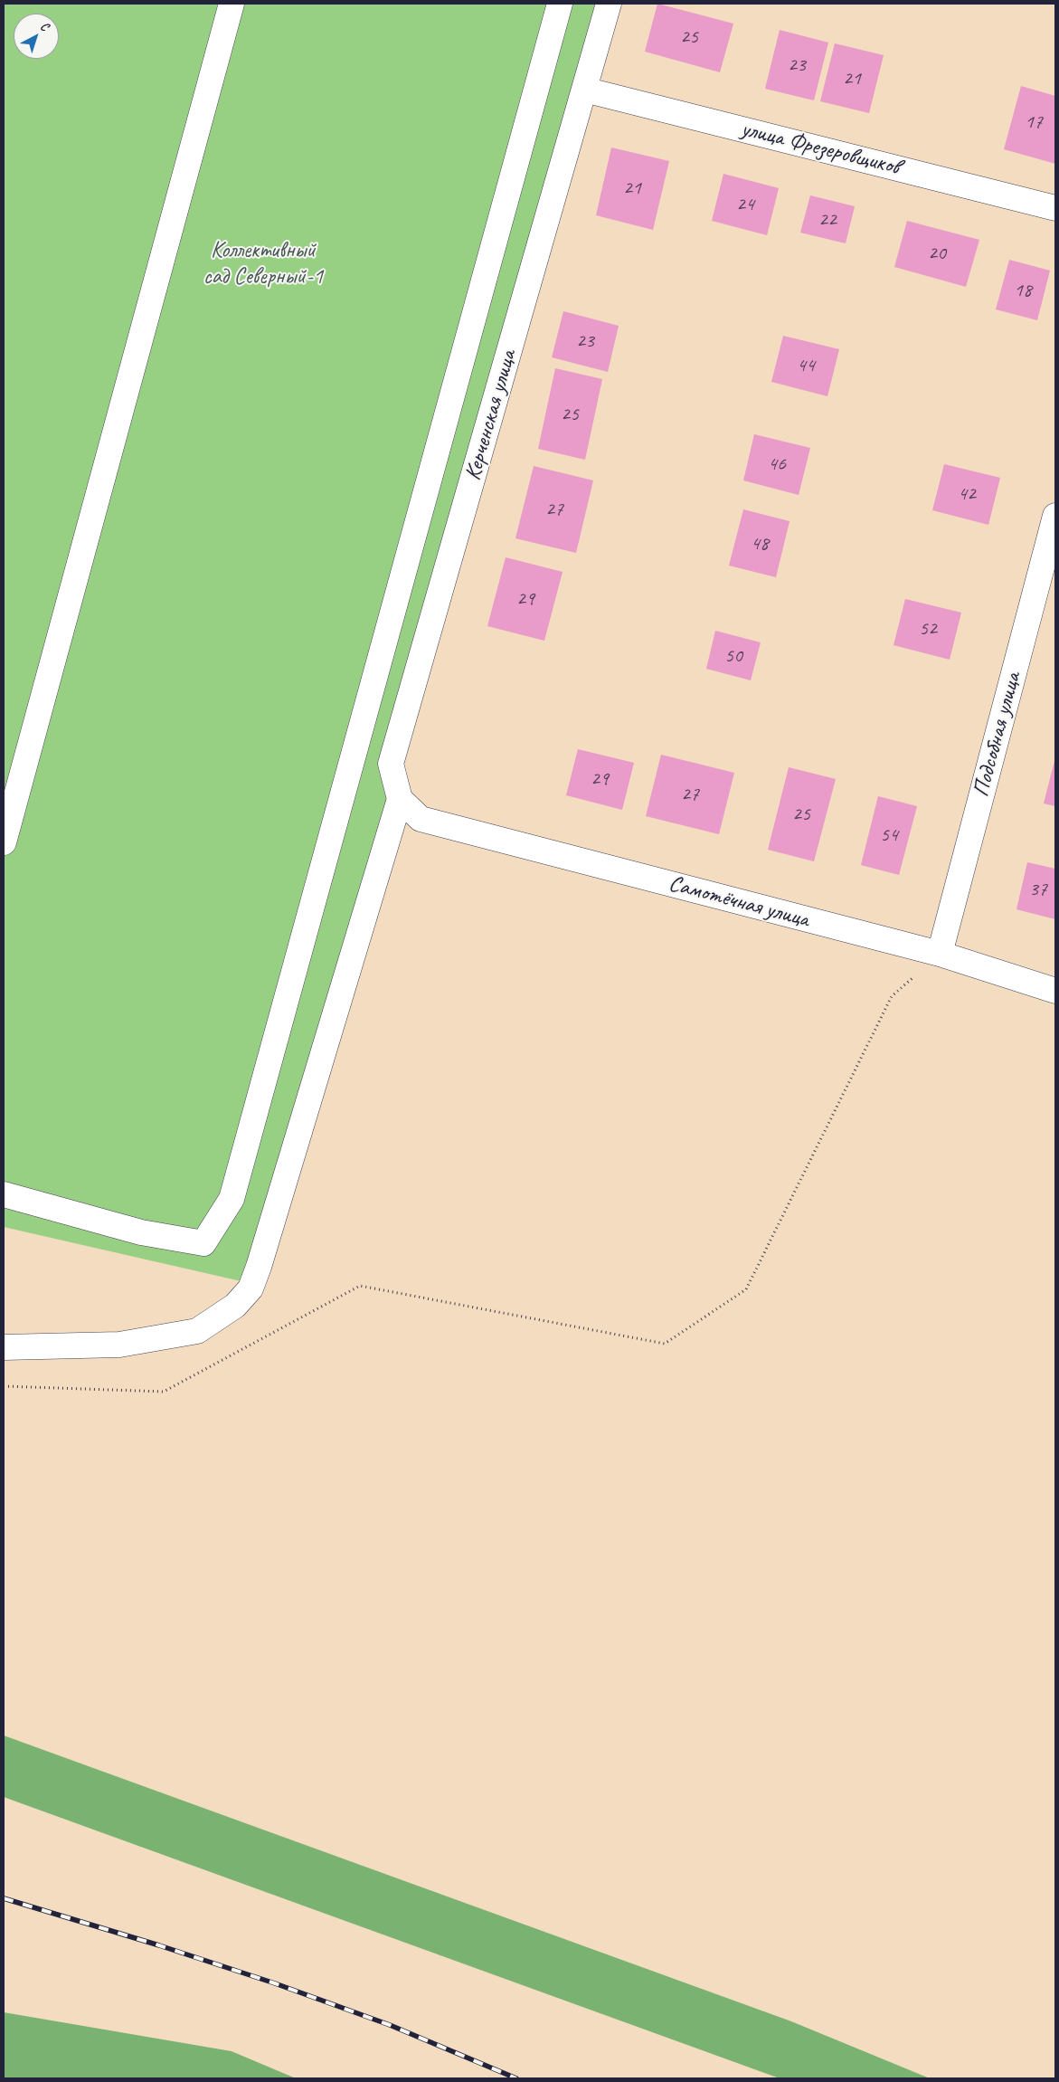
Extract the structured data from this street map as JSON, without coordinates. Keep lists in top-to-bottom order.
{
  "streets": {
    "street": [
      "улица Фрезеровщиков",
      "Керченская улица",
      "Подсобная улица",
      "Самотёчная улица"
    ]
  },
  "crossings": [
    ["улица Фрезеровщиков", "Керченская улица"],
    ["Керченская улица", "Самотёчная улица"],
    ["Подсобная улица", "Самотёчная улица"]
  ],
  "parks": ["Коллективный сад Северный-1"],
  "house_numbers": [
    "25",
    "23",
    "21",
    "17",
    "21",
    "24",
    "22",
    "20",
    "18",
    "23",
    "44",
    "25",
    "46",
    "42",
    "27",
    "48",
    "29",
    "52",
    "50",
    "29",
    "27",
    "25",
    "54",
    "37"
  ],
  "north": "top right"
}
